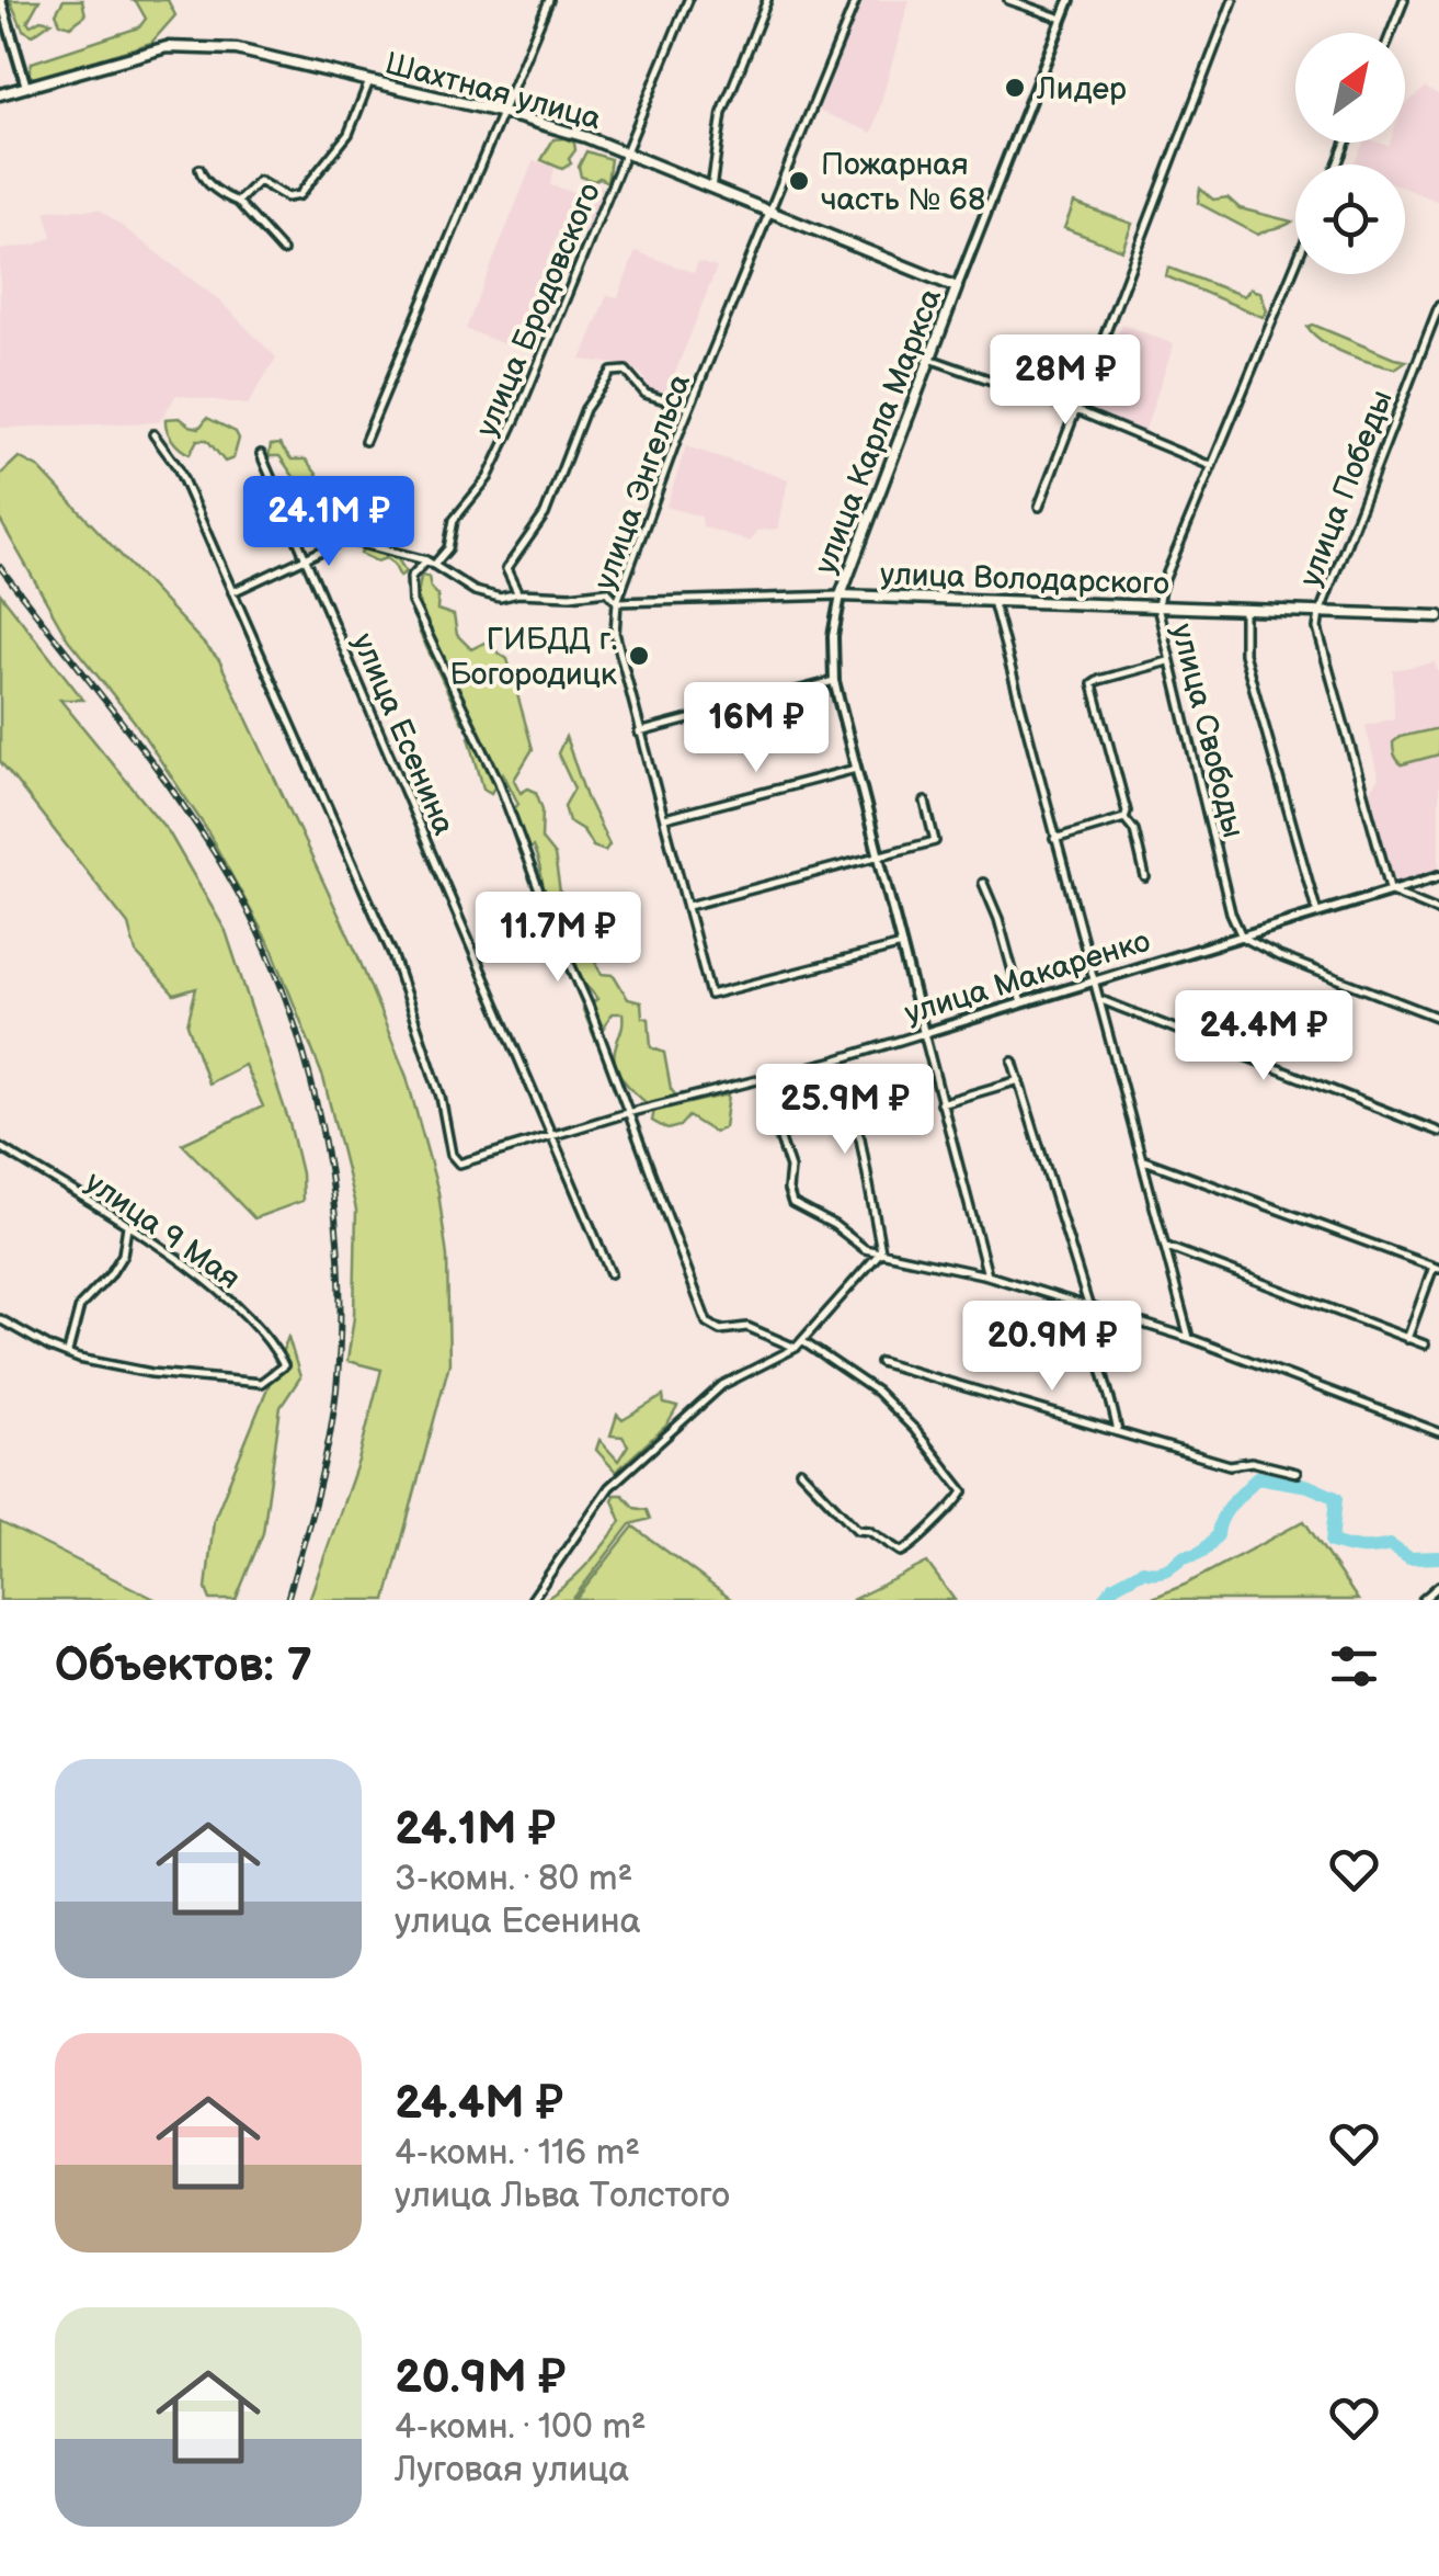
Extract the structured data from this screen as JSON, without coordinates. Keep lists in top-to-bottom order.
{
  "streets": {
    "main road": ["Шахтная улица", "улица Карла Маркса", "улица Володарского"],
    "street": [
      "улица Бродовского",
      "улица Энгельса",
      "улица Победы",
      "улица Свободы",
      "улица Есенина",
      "улица Макаренко",
      "улица 9 Мая"
    ]
  },
  "crossings": [
    ["Шахтная улица", "улица Бродовского"],
    ["Шахтная улица", "улица Карла Маркса"],
    ["Шахтная улица", "улица Энгельса"],
    ["улица Бродовского", "улица Володарского"],
    ["улица Бродовского", "улица Макаренко"],
    ["улица Карла Маркса", "улица Энгельса"],
    ["улица Карла Маркса", "улица Володарского"],
    ["улица Карла Маркса", "улица Макаренко"],
    ["улица Энгельса", "улица Володарского"],
    ["улица Победы", "улица Володарского"],
    ["улица Победы", "улица Макаренко"],
    ["улица Володарского", "улица Свободы"],
    ["улица Володарского", "улица Есенина"],
    ["улица Володарского", "улица Макаренко"],
    ["улица Свободы", "улица Макаренко"],
    ["улица Есенина", "улица Макаренко"]
  ],
  "places": ["Лидер", "Пожарная часть № 68", "ГИБДД г. Богородицк"],
  "north": "top right",
  "page": {
    "price": [
      "28M ₽",
      "24.1M ₽",
      "16M ₽",
      "11.7M ₽",
      "24.4M ₽",
      "25.9M ₽",
      "20.9M ₽"
    ],
    "heading": "Объектов: 7",
    "list": [
      {
        "name": "24.1M ₽",
        "note": "3-комн. · 80 m² · улица Есенина"
      },
      {
        "name": "24.4M ₽",
        "note": "4-комн. · 116 m² · улица Льва Толстого"
      },
      {
        "name": "20.9M ₽",
        "note": "4-комн. · 100 m² · Луговая улица"
      }
    ]
  }
}
